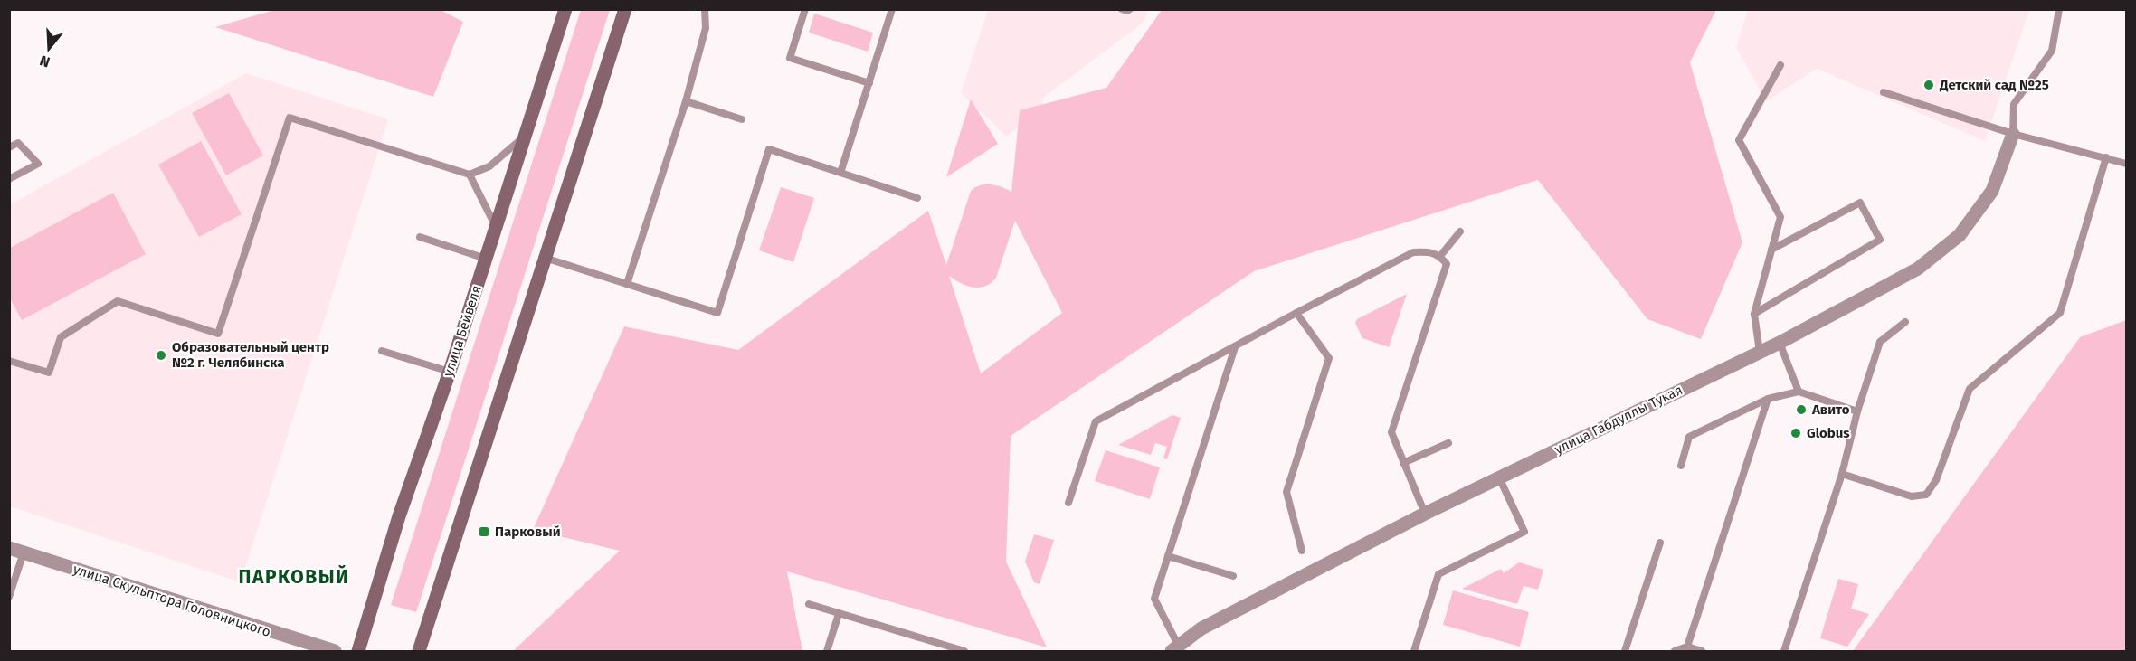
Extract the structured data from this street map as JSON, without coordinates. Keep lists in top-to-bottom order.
{
  "streets": {
    "main road": ["улица Бейвеля"],
    "street": ["улица Габдуллы Тукая", "улица Скульптора Головницкого"]
  },
  "districts": ["ПАРКОВЫЙ"],
  "places": {
    "other": [
      "Детский сад №25",
      "Образовательный центр №2 г. Челябинска",
      "Авито",
      "Globus"
    ],
    "transit": ["Парковый"]
  },
  "north": "bottom"
}
